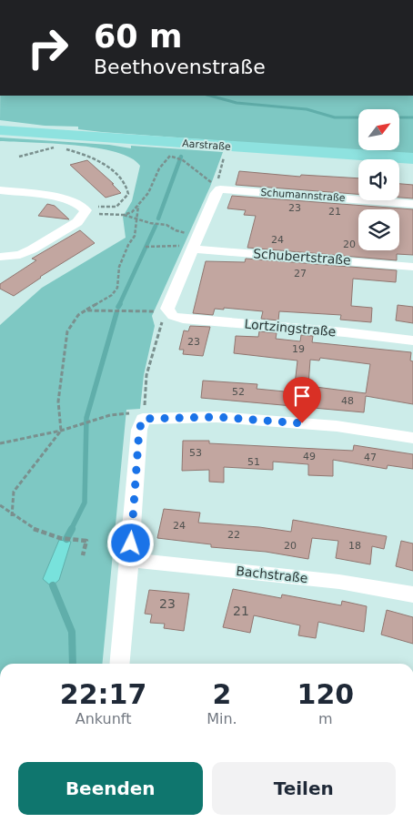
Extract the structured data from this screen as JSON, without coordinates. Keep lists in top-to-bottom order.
{
  "streets": {
    "main road": ["Aarstraße"],
    "street": [
      "Schumannstraße",
      "Schubertstraße",
      "Lortzingstraße",
      "Bachstraße"
    ]
  },
  "house_numbers": [
    "23",
    "21",
    "24",
    "20",
    "27",
    "23",
    "19",
    "52",
    "48",
    "53",
    "49",
    "47",
    "51",
    "24",
    "22",
    "20",
    "18",
    "23",
    "21"
  ],
  "north": "top right",
  "page": {
    "turn": ["60 m", "Beethovenstraße"],
    "eta": [
      "22:17",
      "Ankunft",
      "2",
      "Min.",
      "120",
      "m"
    ],
    "buttons": ["Beenden", "Teilen"]
  }
}
